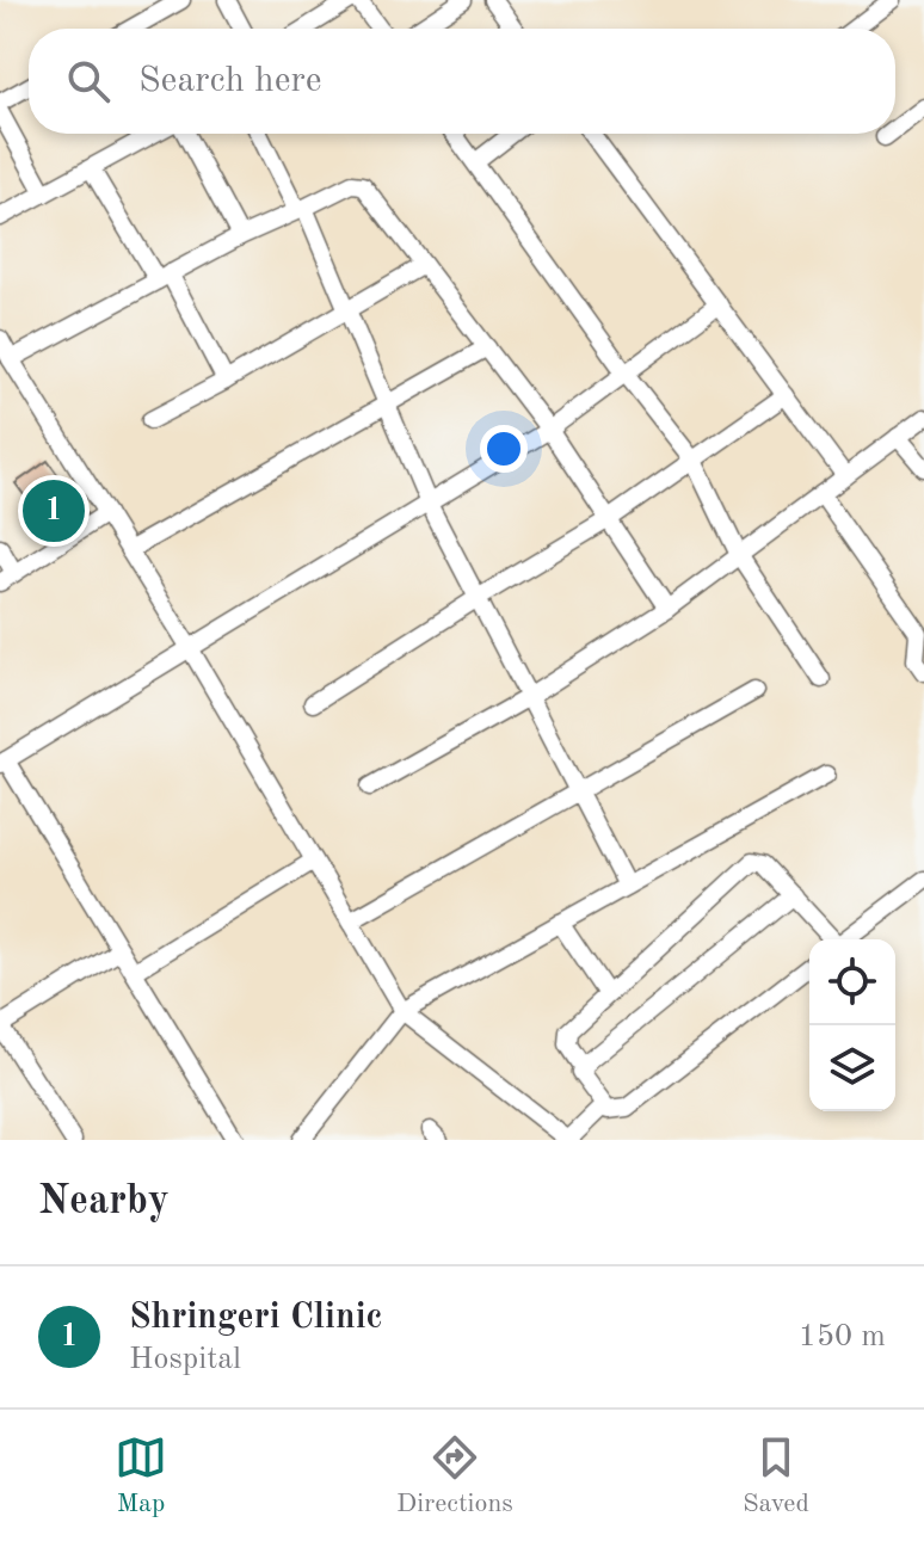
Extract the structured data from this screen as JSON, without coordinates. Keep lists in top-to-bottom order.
{
  "page": {
    "search": "Search here",
    "pins": "1",
    "heading": "Nearby",
    "list": [
      {
        "mark": "1",
        "name": "Shringeri Clinic",
        "note": "Hospital",
        "value": "150 m"
      }
    ],
    "nav": ["Map", "Directions", "Saved"]
  }
}
